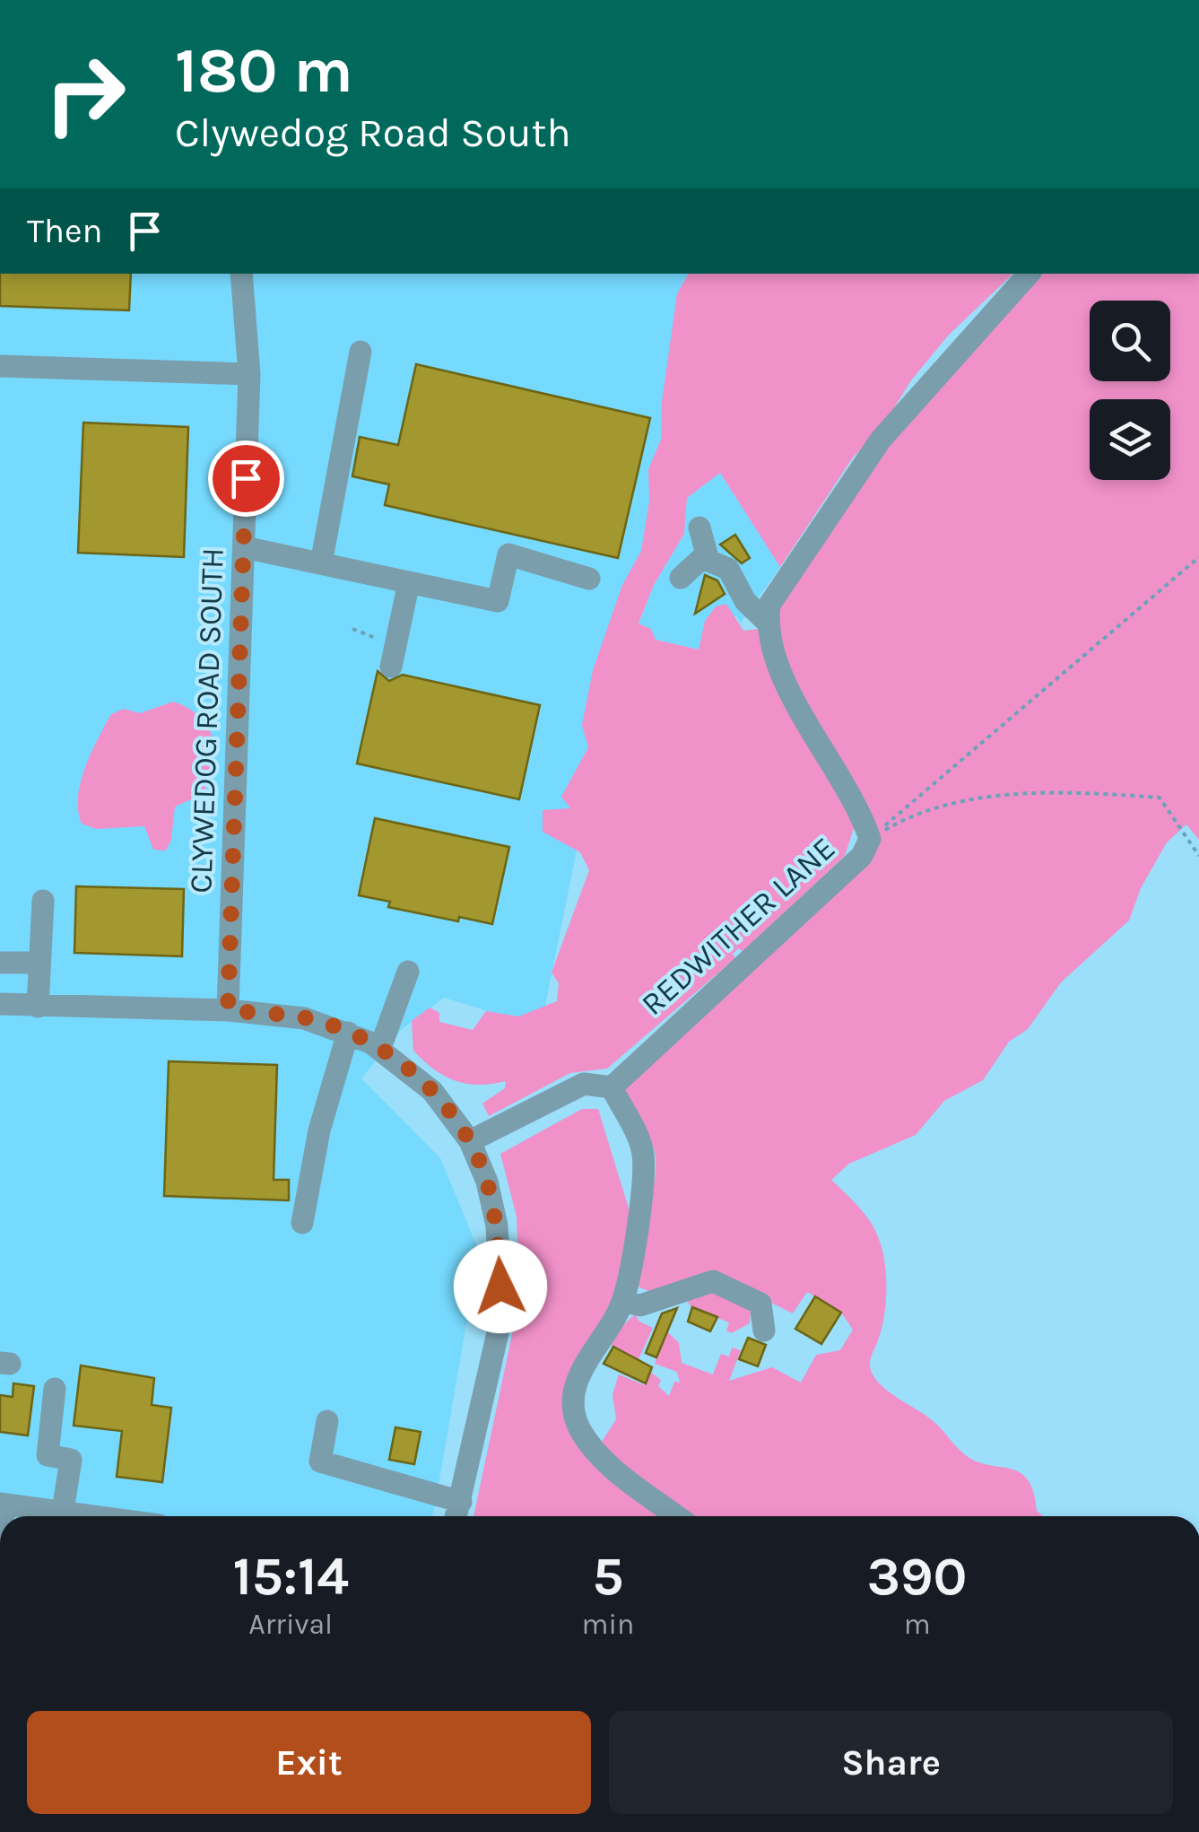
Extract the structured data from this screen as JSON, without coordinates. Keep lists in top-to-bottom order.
{
  "streets": {
    "street": ["CLYWEDOG ROAD SOUTH", "REDWITHER LANE"]
  },
  "page": {
    "turn": ["180 m", "Clywedog Road South"],
    "then": "Then",
    "eta": [
      "15:14",
      "Arrival",
      "5",
      "min",
      "390",
      "m"
    ],
    "buttons": ["Exit", "Share"]
  }
}
